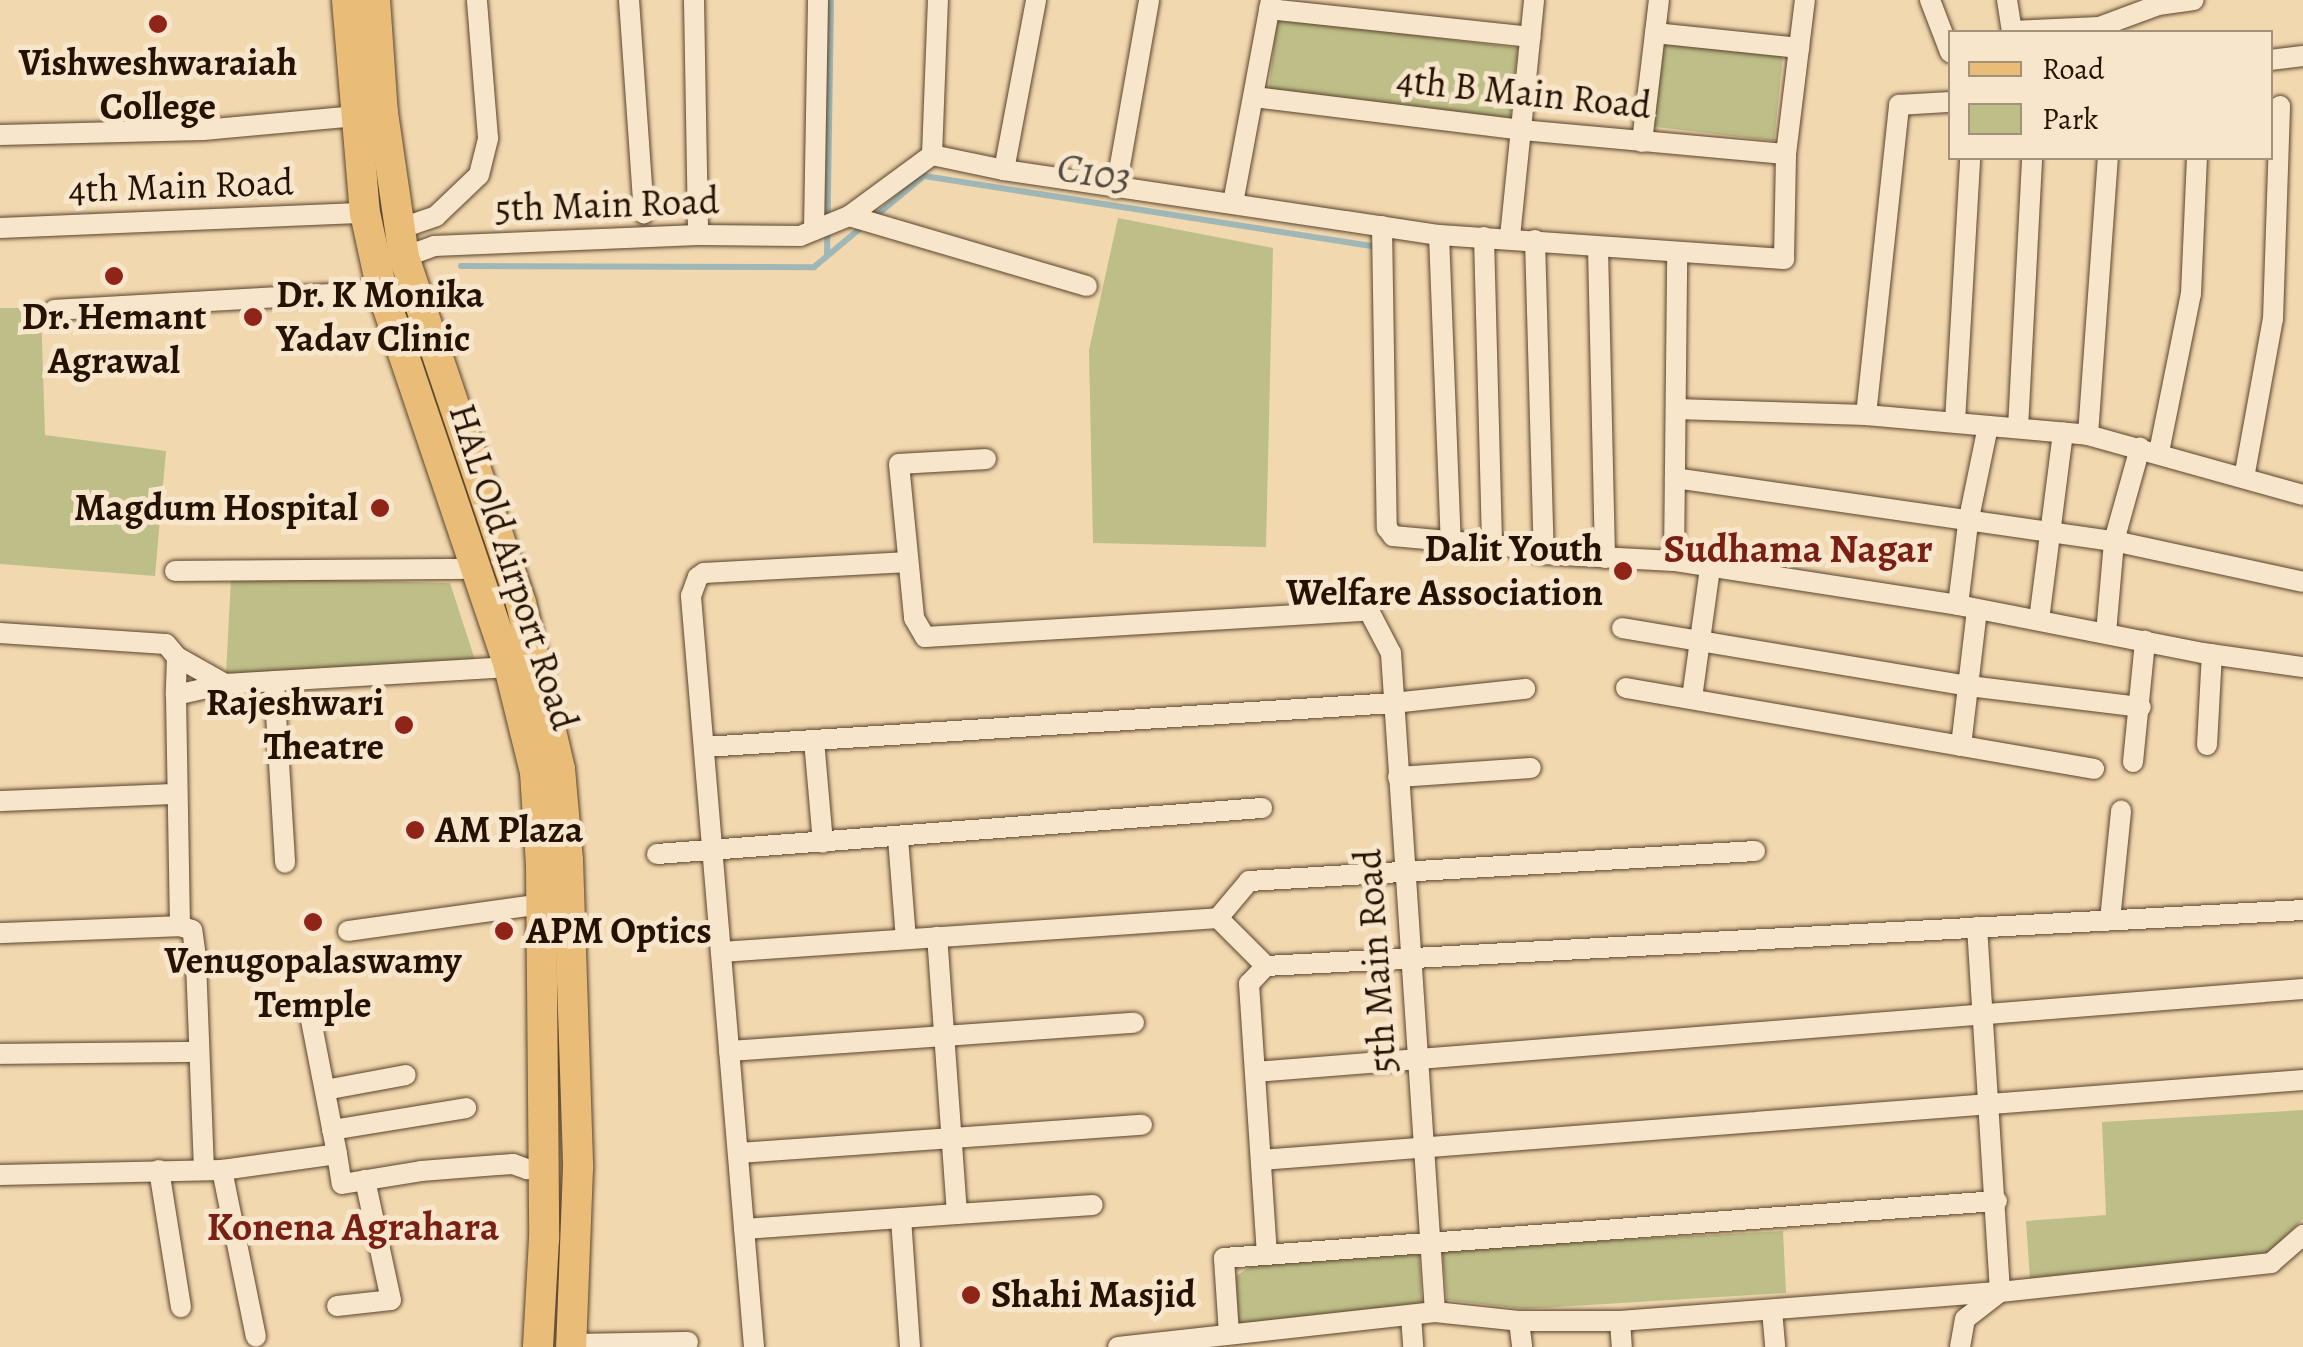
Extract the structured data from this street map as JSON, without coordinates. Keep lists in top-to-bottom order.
{
  "streets": {
    "main road": ["HAL Old Airport Road"],
    "street": ["4th B Main Road", "4th Main Road", "5th Main Road"]
  },
  "crossings": [
    ["4th Main Road", "HAL Old Airport Road"],
    ["5th Main Road", "HAL Old Airport Road"]
  ],
  "districts": ["Sudhama Nagar", "Konena Agrahara"],
  "water": ["C103"],
  "places": [
    "Vishweshwaraiah College",
    "Dr. Hemant Agrawal",
    "Dr. K Monika Yadav Clinic",
    "Magdum Hospital",
    "Dalit Youth Welfare Association",
    "Rajeshwari Theatre",
    "AM Plaza",
    "Venugopalaswamy Temple",
    "APM Optics",
    "Shahi Masjid"
  ],
  "legend": ["Road", "Park"]
}
